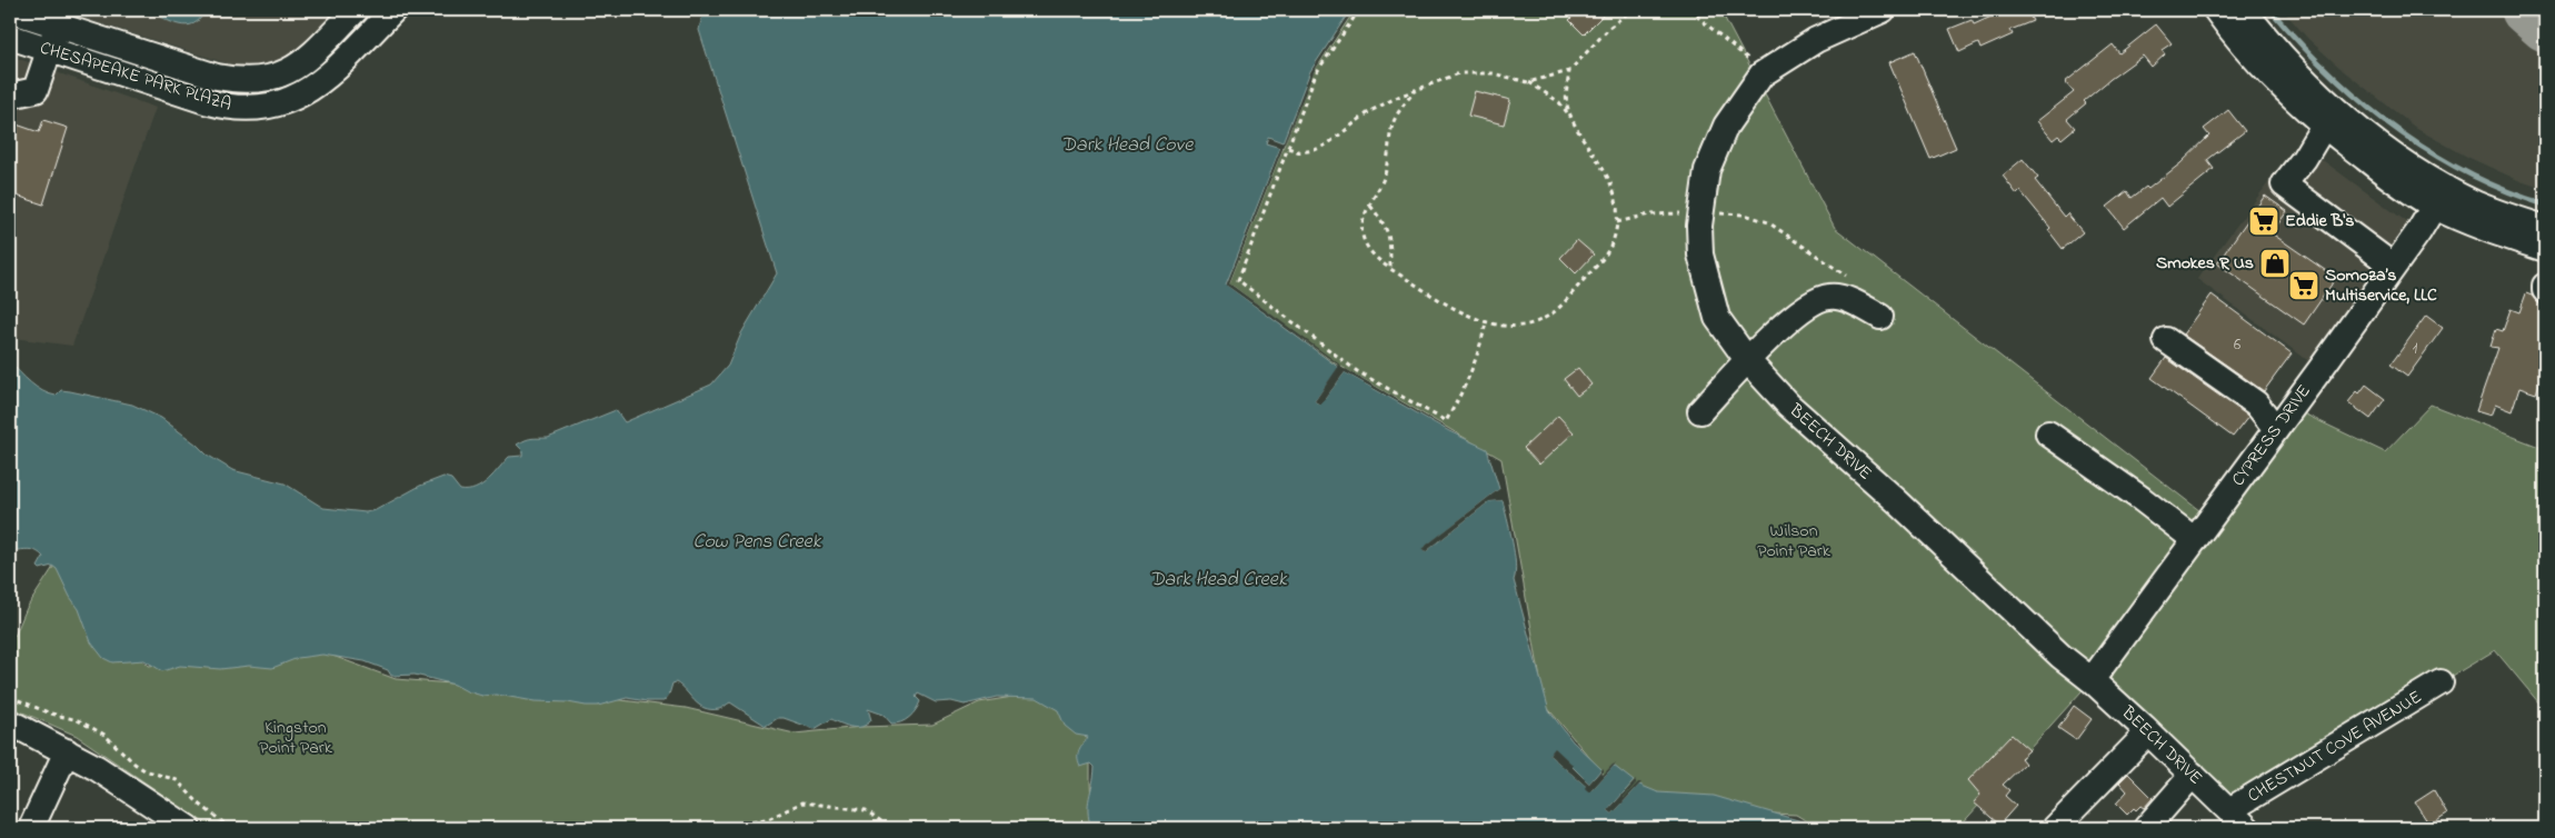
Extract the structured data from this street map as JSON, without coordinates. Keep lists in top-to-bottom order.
{
  "streets": {
    "street": [
      "CHESAPEAKE PARK PLAZA",
      "CYPRESS DRIVE",
      "BEECH DRIVE",
      "CHESTNUT COVE AVENUE"
    ]
  },
  "crossings": [
    ["CYPRESS DRIVE", "BEECH DRIVE"],
    ["BEECH DRIVE", "CHESTNUT COVE AVENUE"]
  ],
  "water": ["Dark Head Cove", "Cow Pens Creek", "Dark Head Creek"],
  "parks": ["Wilson Point Park", "Kingston Point Park"],
  "places": {
    "supermarket": ["Eddie B's", "Somoza’s Multiservice, LLC"],
    "shop": ["Smokes R Us"]
  },
  "house_numbers": ["6", "1"]
}
